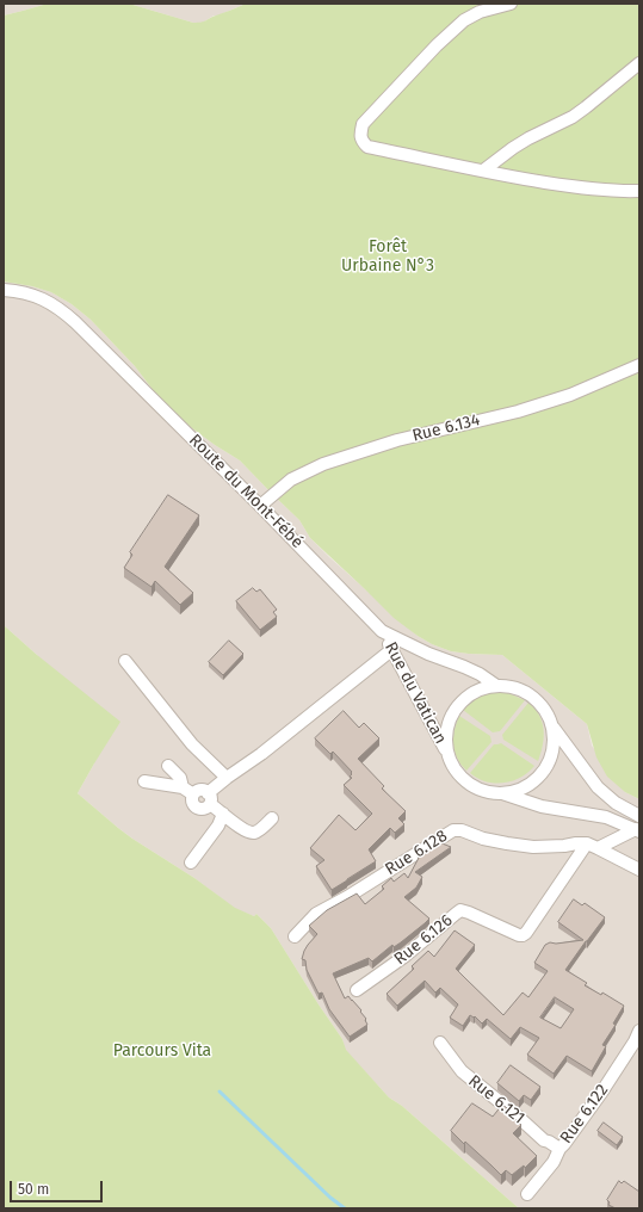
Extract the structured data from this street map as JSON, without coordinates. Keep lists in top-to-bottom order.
{
  "streets": {
    "street": [
      "Rue 6.134",
      "Route du Mont-Fébé",
      "Rue du Vatican",
      "Rue 6.128",
      "Rue 6.126",
      "Rue 6.121",
      "Rue 6.122"
    ]
  },
  "crossings": [
    ["Rue 6.134", "Route du Mont-Fébé"],
    ["Route du Mont-Fébé", "Rue du Vatican"],
    ["Rue 6.128", "Rue 6.126"],
    ["Rue 6.121", "Rue 6.122"]
  ],
  "parks": ["Forêt Urbaine N°3", "Parcours Vita"],
  "scale_bar": "50 m"
}
